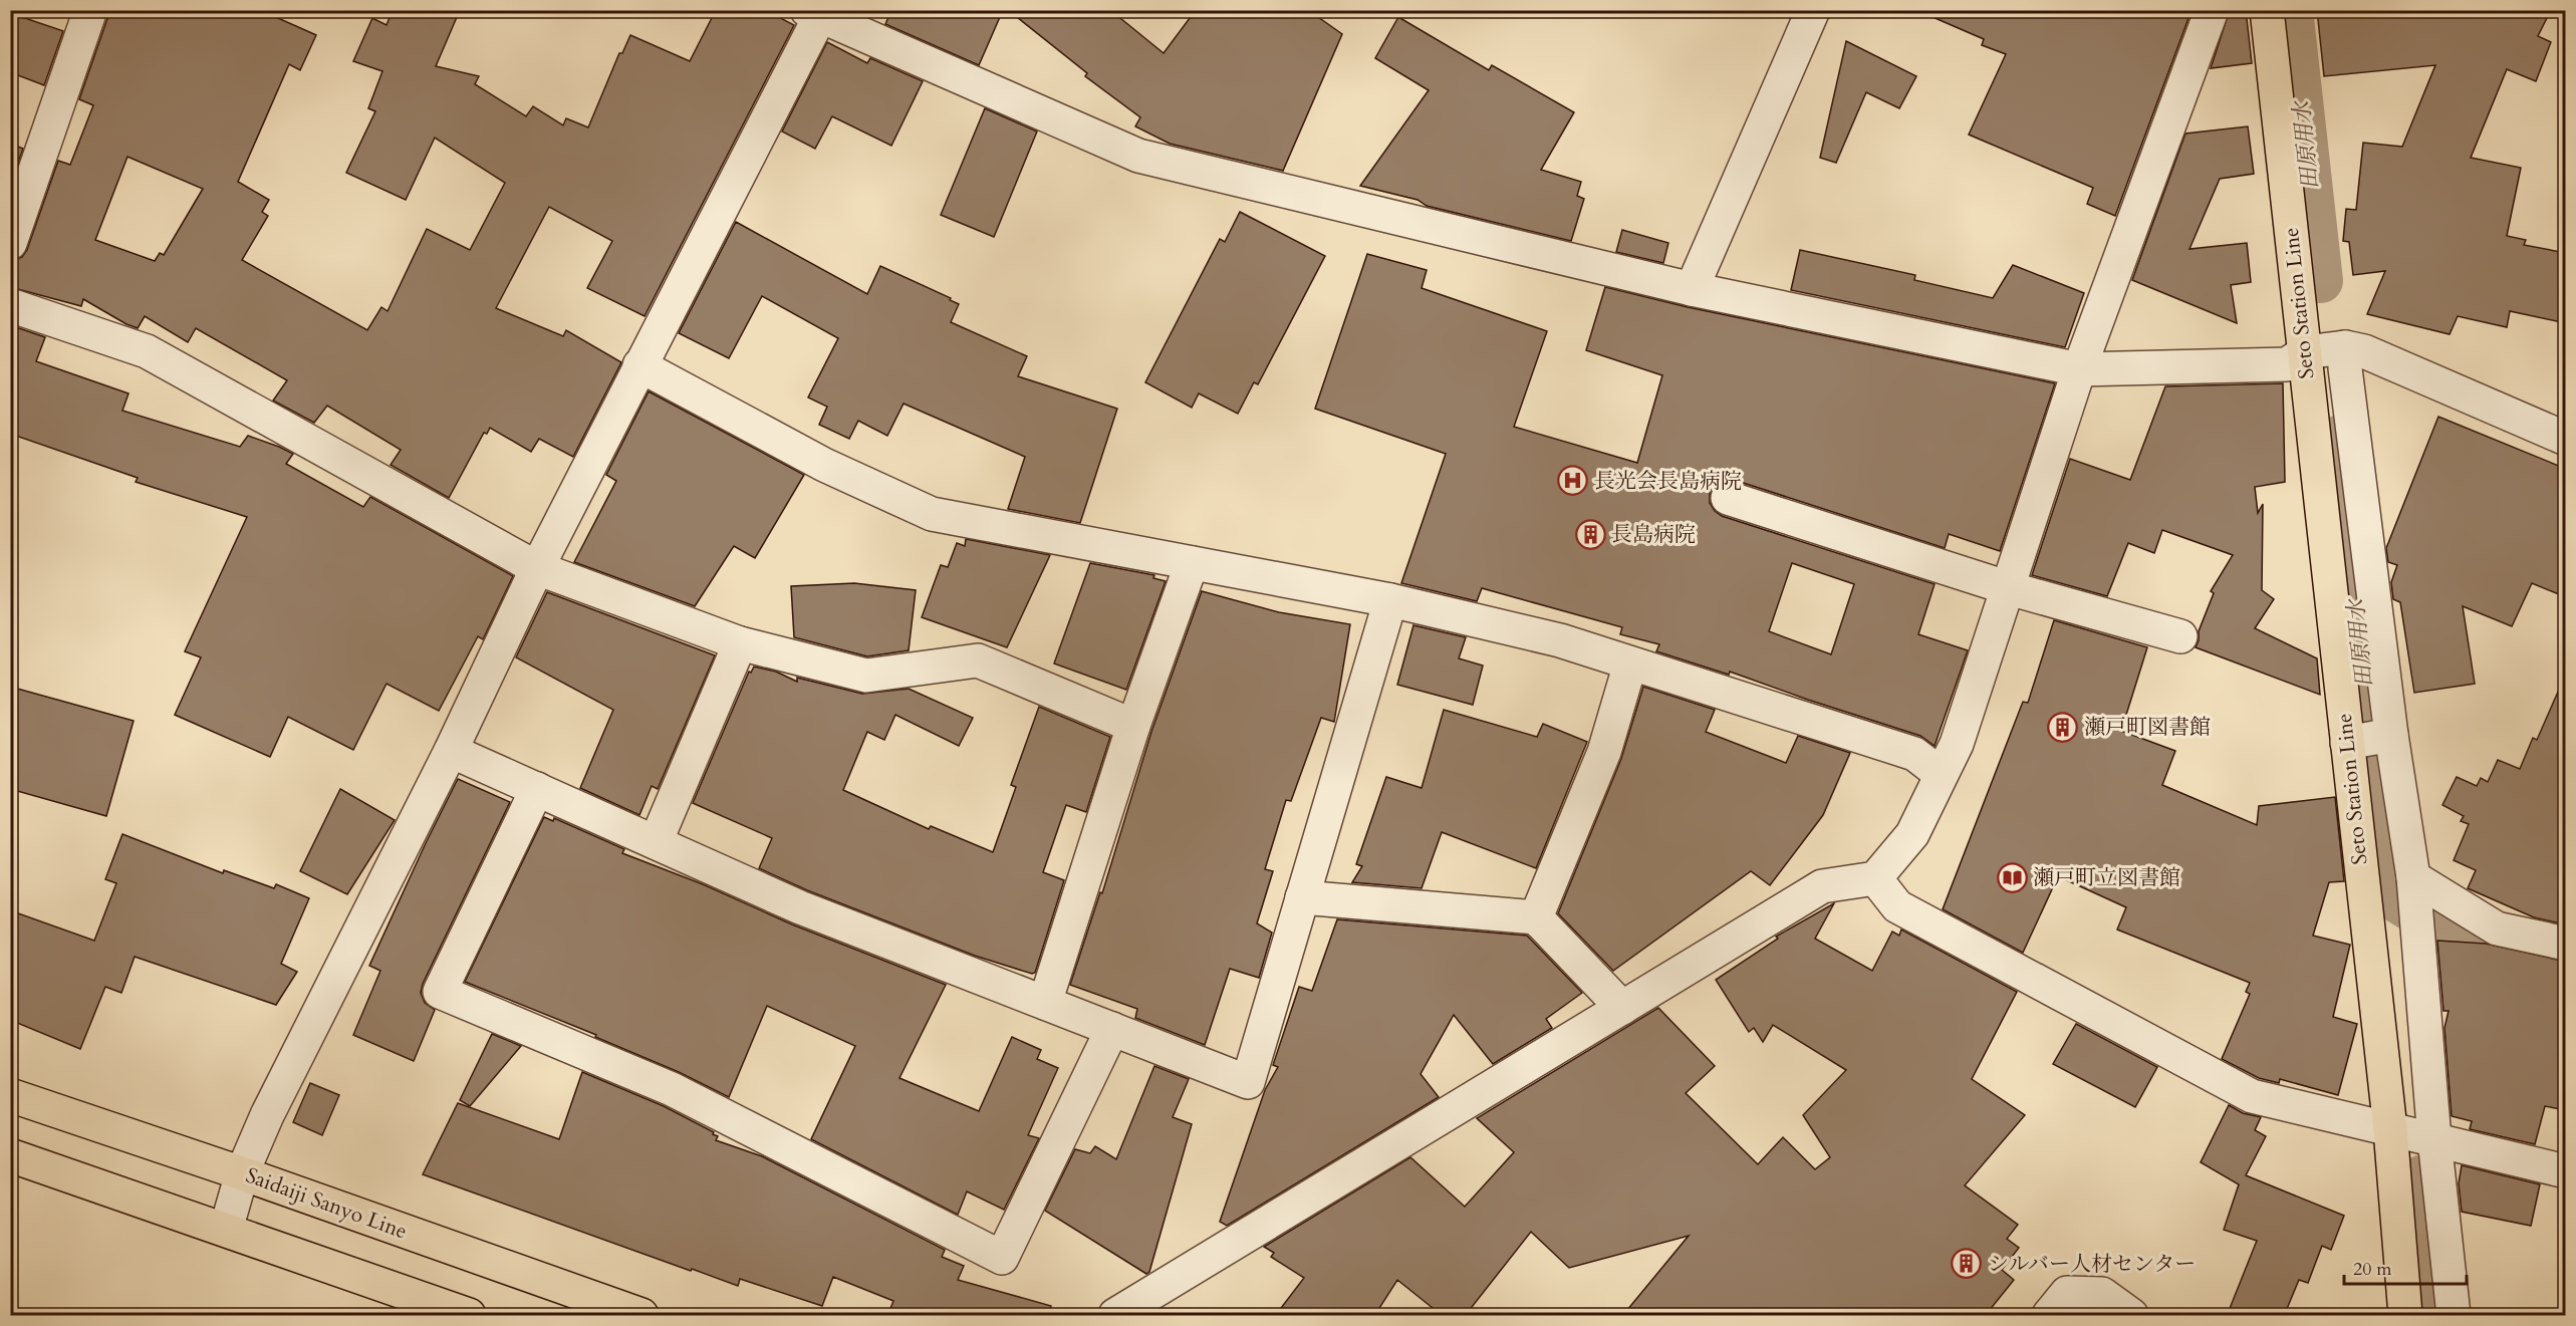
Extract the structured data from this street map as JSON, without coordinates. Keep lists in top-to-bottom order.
{
  "streets": {
    "main road": ["Seto Station Line", "Saidaiji Sanyo Line"]
  },
  "water": ["田原用水"],
  "places": {
    "hospital": ["長光会長島病院"],
    "building": ["長島病院", "瀬戸町図書館", "シルバー人材センター"],
    "library": ["瀬戸町立図書館"]
  },
  "scale_bar": "20 m"
}
